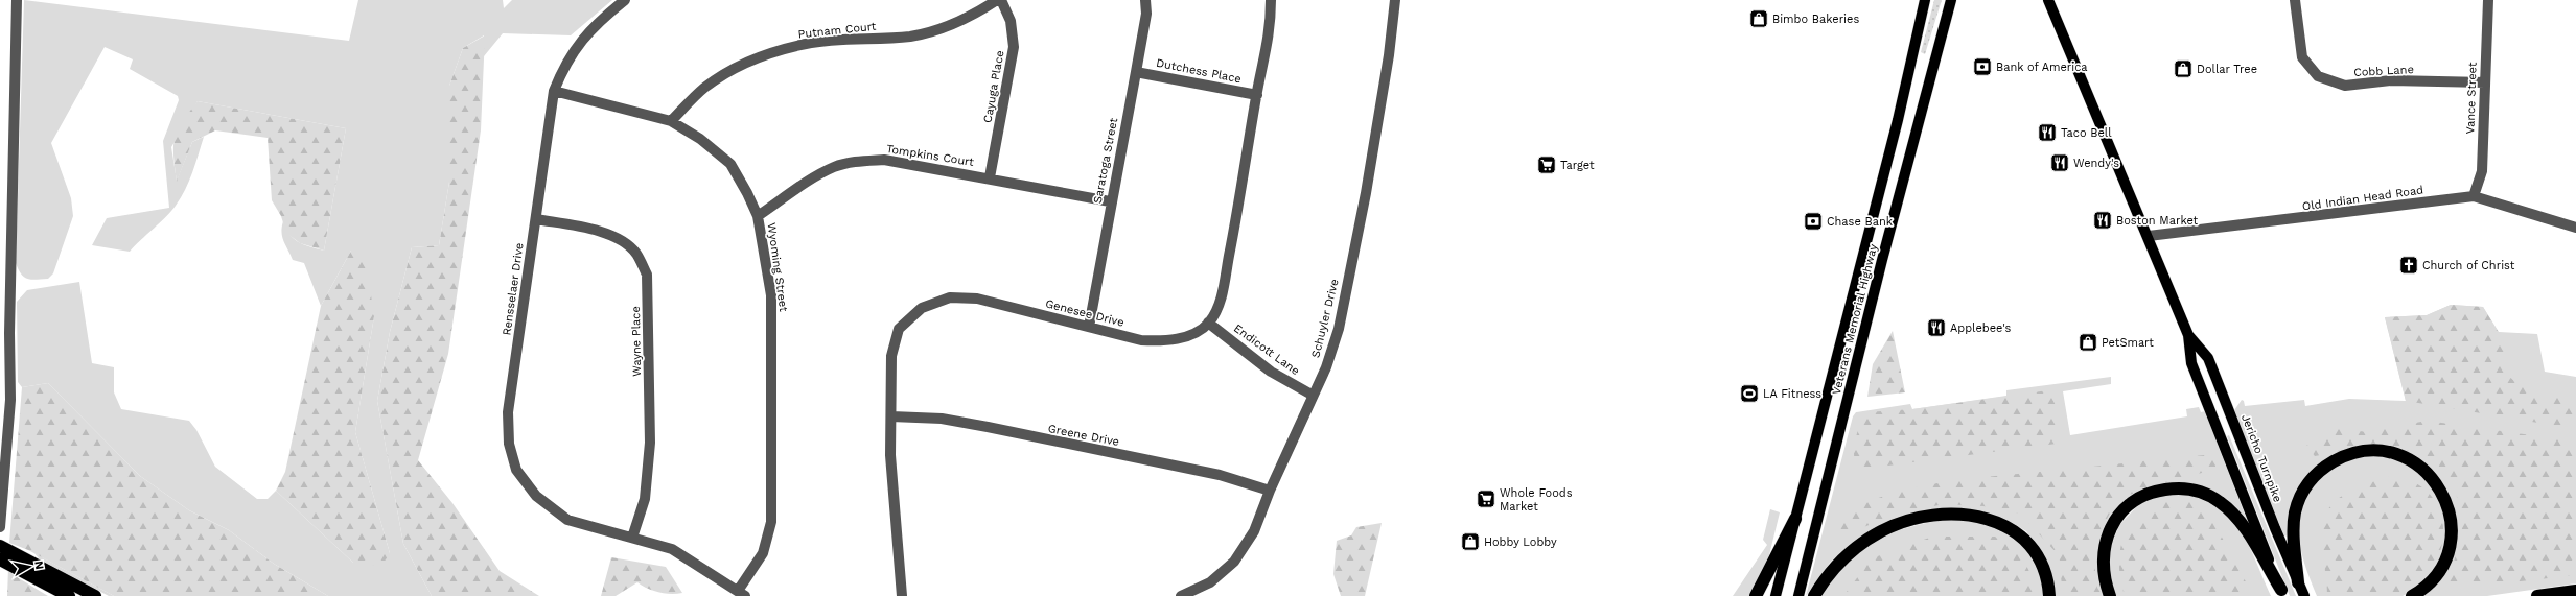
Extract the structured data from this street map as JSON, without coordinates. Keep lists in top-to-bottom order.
{
  "streets": {
    "main road": ["Veterans Memorial Highway", "Jericho Turnpike"],
    "street": [
      "Putnam Court",
      "Dutchess Place",
      "Cobb Lane",
      "Cayuga Place",
      "Vance Street",
      "Tompkins Court",
      "Saratoga Street",
      "Old Indian Head Road",
      "Wyoming Street",
      "Rensselaer Drive",
      "Genesee Drive",
      "Schuyler Drive",
      "Wayne Place",
      "Endicott Lane",
      "Greene Drive"
    ]
  },
  "crossings": [
    ["Putnam Court", "Wyoming Street"],
    ["Dutchess Place", "Saratoga Street"],
    ["Dutchess Place", "Genesee Drive"],
    ["Cobb Lane", "Vance Street"],
    ["Cayuga Place", "Tompkins Court"],
    ["Vance Street", "Old Indian Head Road"],
    ["Tompkins Court", "Saratoga Street"],
    ["Tompkins Court", "Wyoming Street"],
    ["Saratoga Street", "Genesee Drive"],
    ["Old Indian Head Road", "Jericho Turnpike"],
    ["Wyoming Street", "Rensselaer Drive"],
    ["Rensselaer Drive", "Wayne Place"],
    ["Genesee Drive", "Endicott Lane"],
    ["Genesee Drive", "Greene Drive"],
    ["Schuyler Drive", "Endicott Lane"],
    ["Schuyler Drive", "Greene Drive"]
  ],
  "places": {
    "shop": [
      "Bimbo Bakeries",
      "Dollar Tree",
      "PetSmart",
      "Hobby Lobby"
    ],
    "bank": ["Bank of America", "Chase Bank"],
    "restaurant": [
      "Taco Bell",
      "Wendy's",
      "Boston Market",
      "Applebee's"
    ],
    "supermarket": ["Target", "Whole Foods Market"],
    "church": ["Church of Christ"],
    "sports": ["LA Fitness"]
  },
  "north": "right"
}
